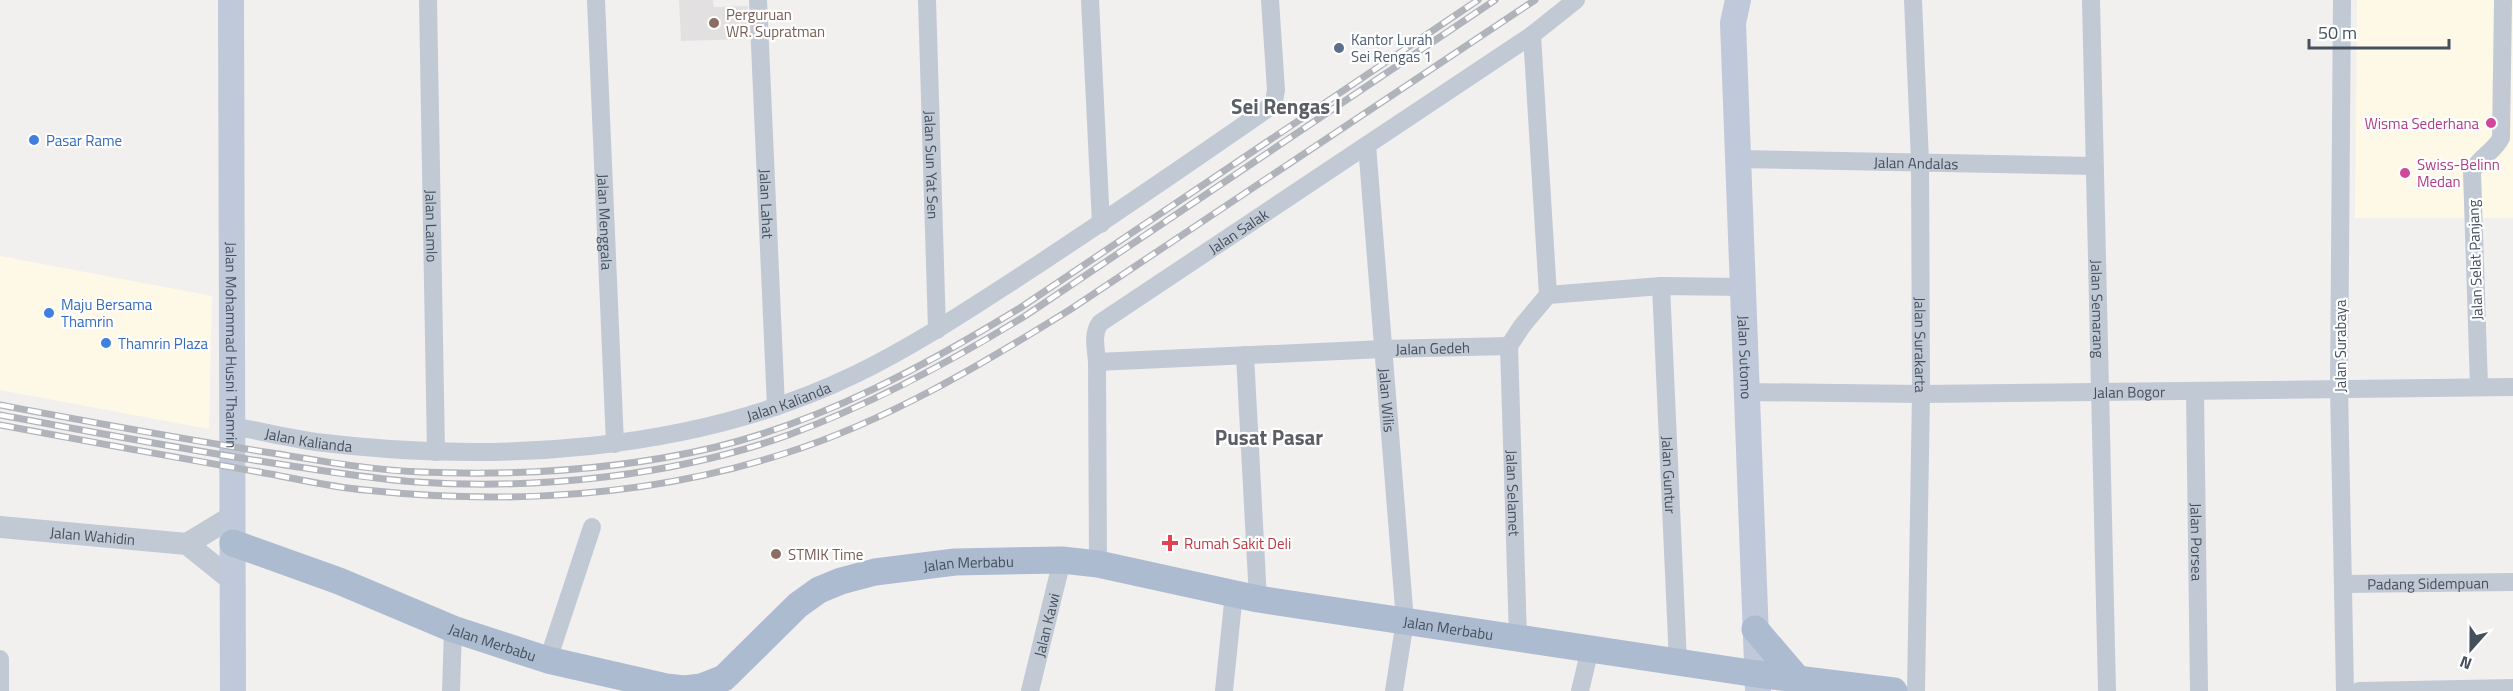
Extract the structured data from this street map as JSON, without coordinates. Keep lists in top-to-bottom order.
{
  "streets": {
    "main road": ["Jalan Mohammad Husni Thamrin", "Jalan Sutomo", "Jalan Merbabu"],
    "street": [
      "Jalan Andalas",
      "Jalan Sun Yat Sen",
      "Jalan Lahat",
      "Jalan Menggala",
      "Jalan Lamlo",
      "Jalan Salak",
      "Jalan Selat Panjang",
      "Jalan Semarang",
      "Jalan Surakarta",
      "Jalan Surabaya",
      "Jalan Gedeh",
      "Jalan Bogor",
      "Jalan Kalianda",
      "Jalan Wilis",
      "Jalan Guntur",
      "Jalan Selamet",
      "Jalan Wahidin",
      "Jalan Porsea",
      "Padang Sidempuan",
      "Jalan Kawi"
    ]
  },
  "crossings": [
    ["Jalan Andalas", "Jalan Semarang"],
    ["Jalan Andalas", "Jalan Surakarta"],
    ["Jalan Andalas", "Jalan Sutomo"],
    ["Jalan Sun Yat Sen", "Jalan Kalianda"],
    ["Jalan Lahat", "Jalan Kalianda"],
    ["Jalan Menggala", "Jalan Kalianda"],
    ["Jalan Lamlo", "Jalan Kalianda"],
    ["Jalan Salak", "Jalan Gedeh"],
    ["Jalan Salak", "Jalan Wilis"],
    ["Jalan Salak", "Jalan Merbabu"],
    ["Jalan Selat Panjang", "Jalan Bogor"],
    ["Jalan Semarang", "Jalan Bogor"],
    ["Jalan Surakarta", "Jalan Bogor"],
    ["Jalan Mohammad Husni Thamrin", "Jalan Kalianda"],
    ["Jalan Mohammad Husni Thamrin", "Jalan Merbabu"],
    ["Jalan Surabaya", "Jalan Bogor"],
    ["Jalan Surabaya", "Padang Sidempuan"],
    ["Jalan Gedeh", "Jalan Wilis"],
    ["Jalan Gedeh", "Jalan Selamet"],
    ["Jalan Sutomo", "Jalan Bogor"],
    ["Jalan Sutomo", "Jalan Merbabu"],
    ["Jalan Bogor", "Jalan Porsea"],
    ["Jalan Wilis", "Jalan Merbabu"],
    ["Jalan Guntur", "Jalan Merbabu"],
    ["Jalan Selamet", "Jalan Merbabu"],
    ["Jalan Merbabu", "Jalan Kawi"]
  ],
  "districts": ["Sei Rengas I", "Pusat Pasar"],
  "places": {
    "other": [
      "Perguruan WR. Supratman",
      "Kantor Lurah Sei Rengas 1",
      "Wisma Sederhana",
      "Pasar Rame",
      "Swiss-Belinn Medan",
      "Maju Bersama Thamrin",
      "Thamrin Plaza",
      "STMIK Time"
    ],
    "health": ["Rumah Sakit Deli"]
  },
  "scale_bar": "50 m",
  "north": "bottom"
}
